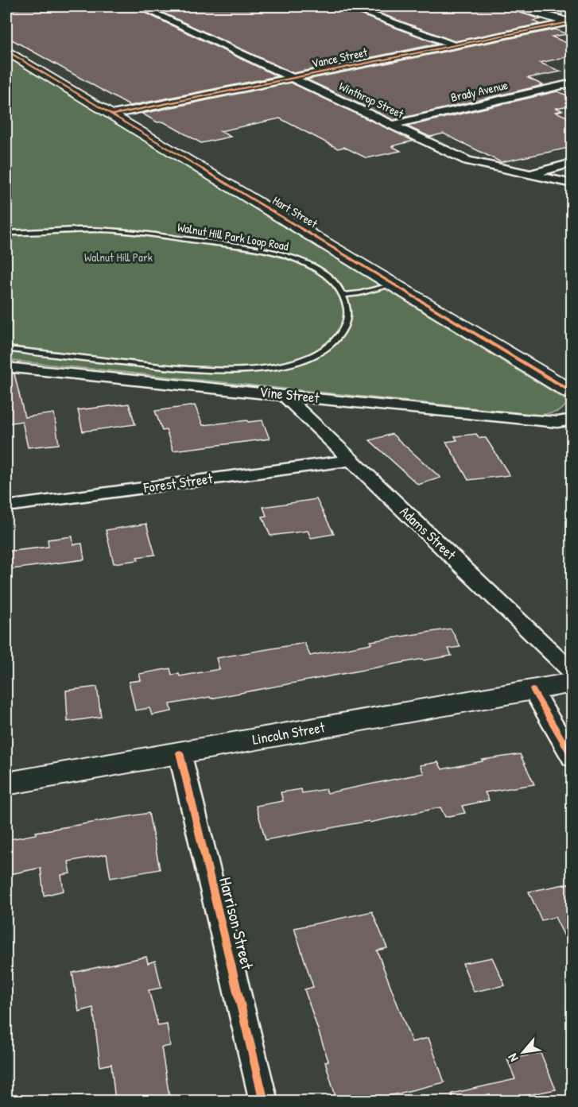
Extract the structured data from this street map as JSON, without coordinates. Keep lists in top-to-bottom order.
{
  "streets": {
    "street": [
      "Vance Street",
      "Brady Avenue",
      "Winthrop Street",
      "Hart Street",
      "Vine Street",
      "Forest Street",
      "Adams Street",
      "Lincoln Street",
      "Harrison Street"
    ],
    "lane": ["Walnut Hill Park Loop Road"]
  },
  "crossings": [
    ["Vance Street", "Winthrop Street"],
    ["Vance Street", "Hart Street"],
    ["Brady Avenue", "Winthrop Street"],
    ["Vine Street", "Adams Street"],
    ["Forest Street", "Adams Street"],
    ["Lincoln Street", "Harrison Street"]
  ],
  "parks": ["Walnut Hill Park"],
  "north": "bottom left"
}
